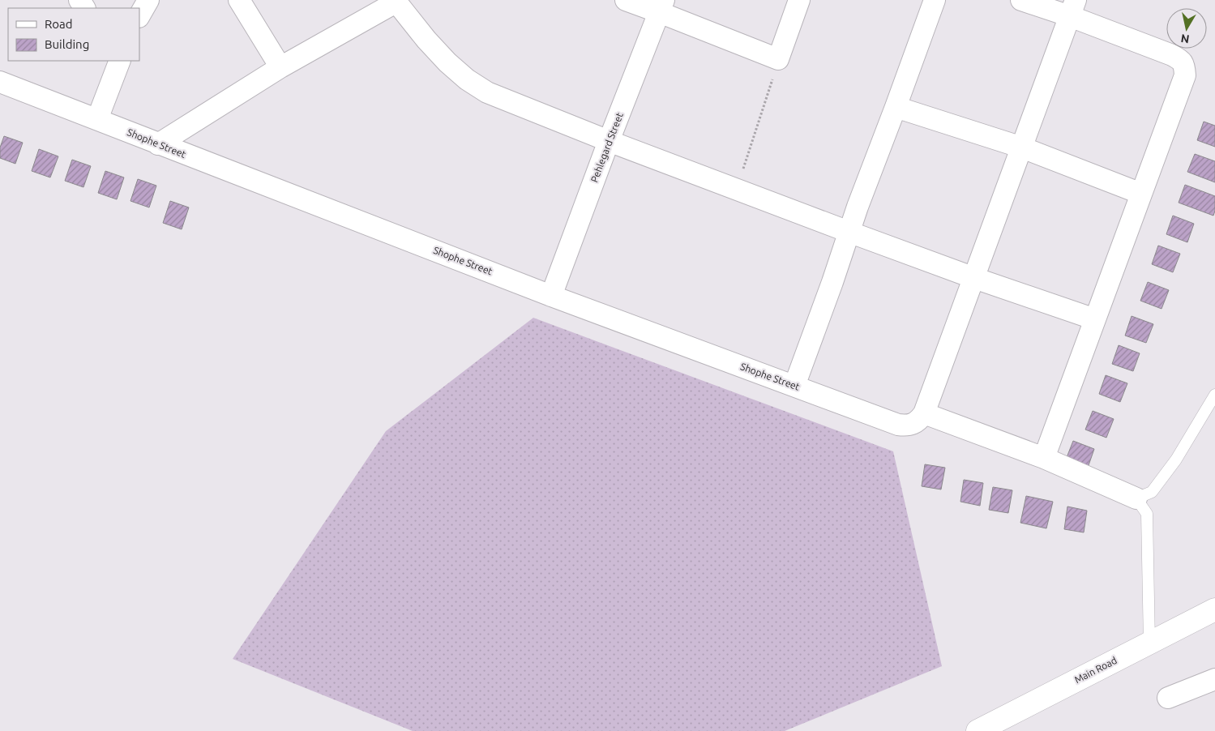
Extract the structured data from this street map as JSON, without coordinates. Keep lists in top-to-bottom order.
{
  "streets": {
    "main road": ["Main Road"],
    "street": ["Shophe Street", "Pehlegard Street"]
  },
  "crossings": [
    ["Shophe Street", "Pehlegard Street"]
  ],
  "legend": ["Road", "Building"],
  "north": "bottom"
}
